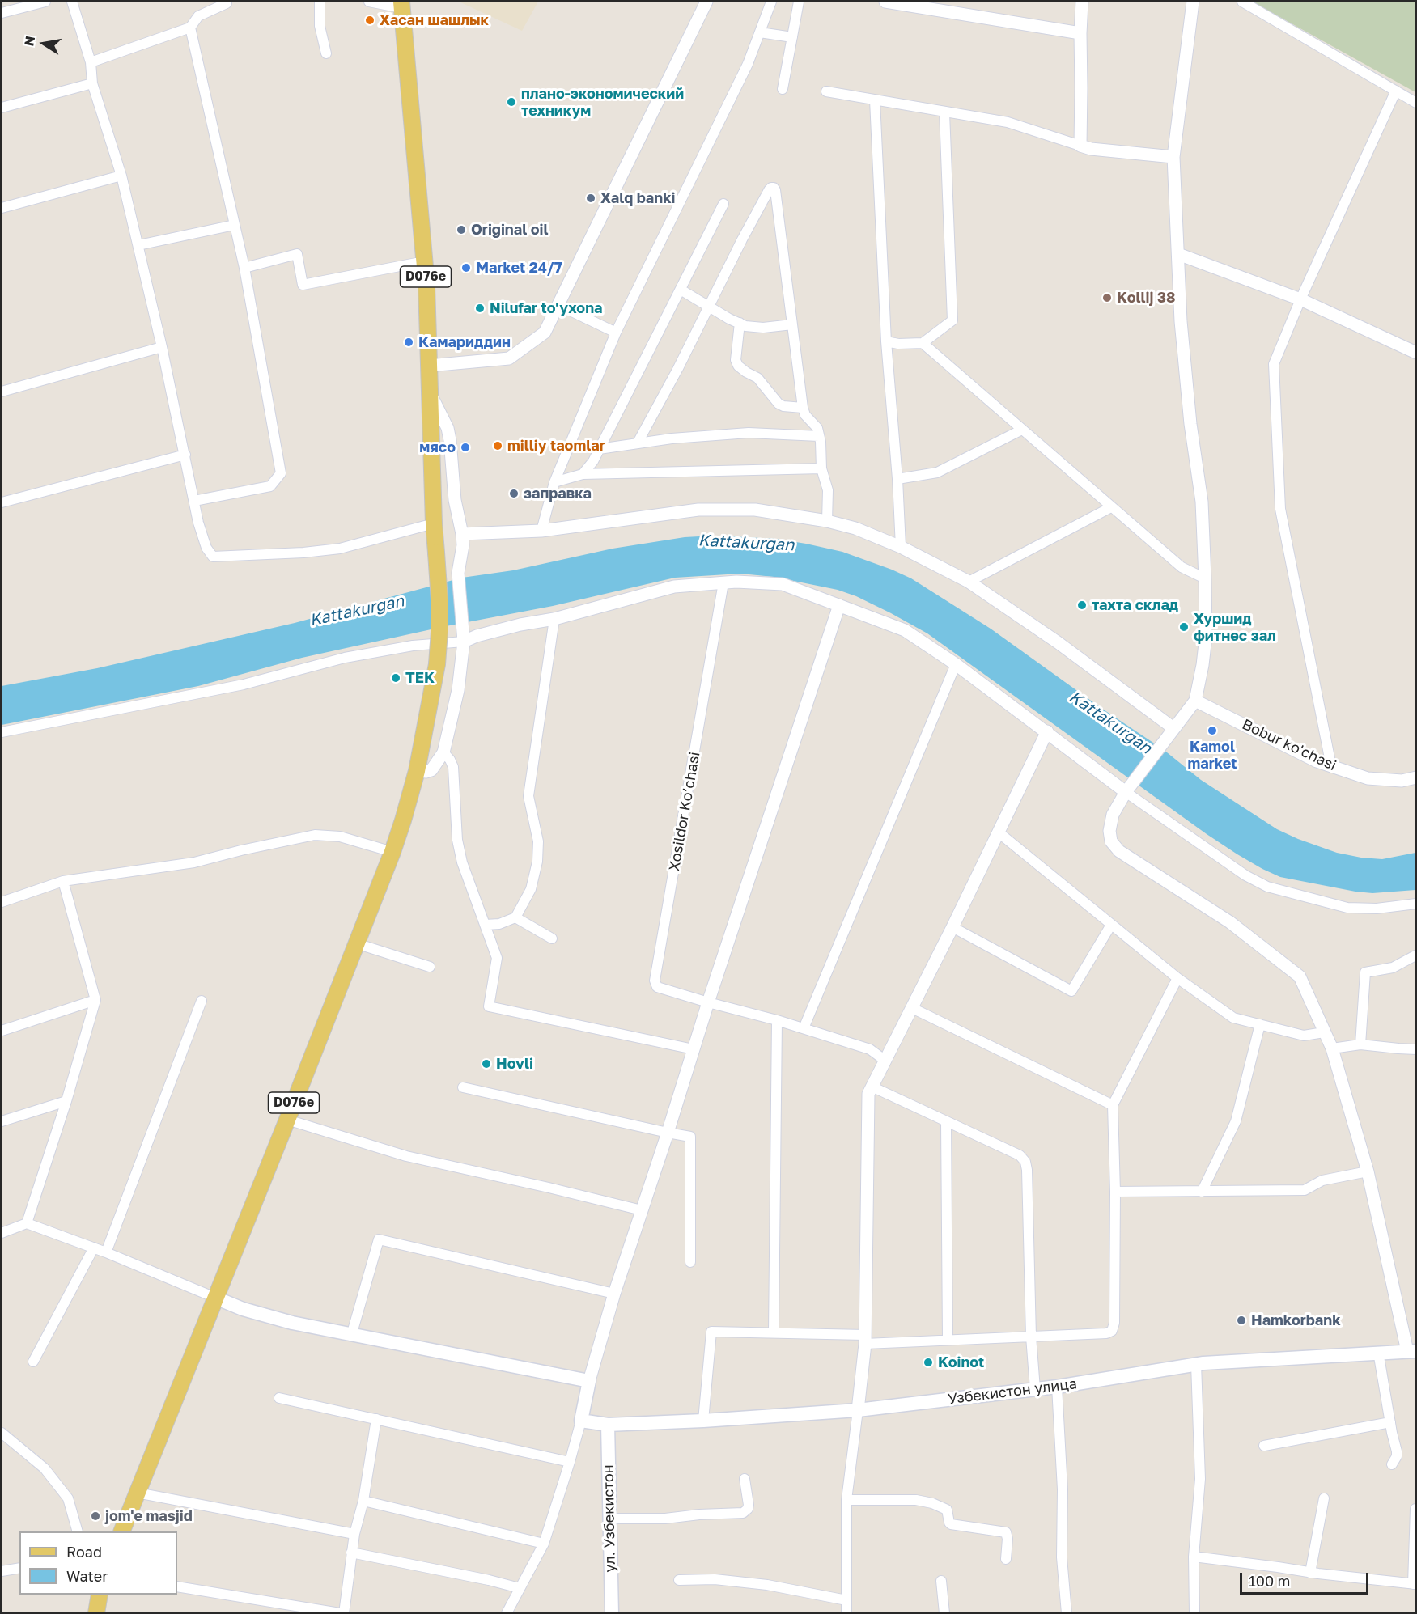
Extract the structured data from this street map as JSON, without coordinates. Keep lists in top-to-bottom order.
{
  "streets": {
    "main road": ["D076e", "Узбекистон улица", "ул. Узбекистон"],
    "street": ["Bobur ko'chasi", "Xosildor Ko’chasi"]
  },
  "crossings": [
    ["Узбекистон улица", "ул. Узбекистон"]
  ],
  "water": ["Kattakurgan"],
  "places": [
    "Хасан шашлык",
    "плано-экономический техникум",
    "Xalq banki",
    "Original oil",
    "Market 24/7",
    "Kollij 38",
    "Nilufar to'yxona",
    "Камариддин",
    "milliy taomlar",
    "мясо",
    "заправка",
    "тахта склад",
    "Хуршид фитнес зал",
    "TEK",
    "Kamol market",
    "Hovli",
    "Hamkorbank",
    "Koinot",
    "jom'e masjid"
  ],
  "legend": ["Road", "Water"],
  "scale_bar": "100 m",
  "north": "left"
}
